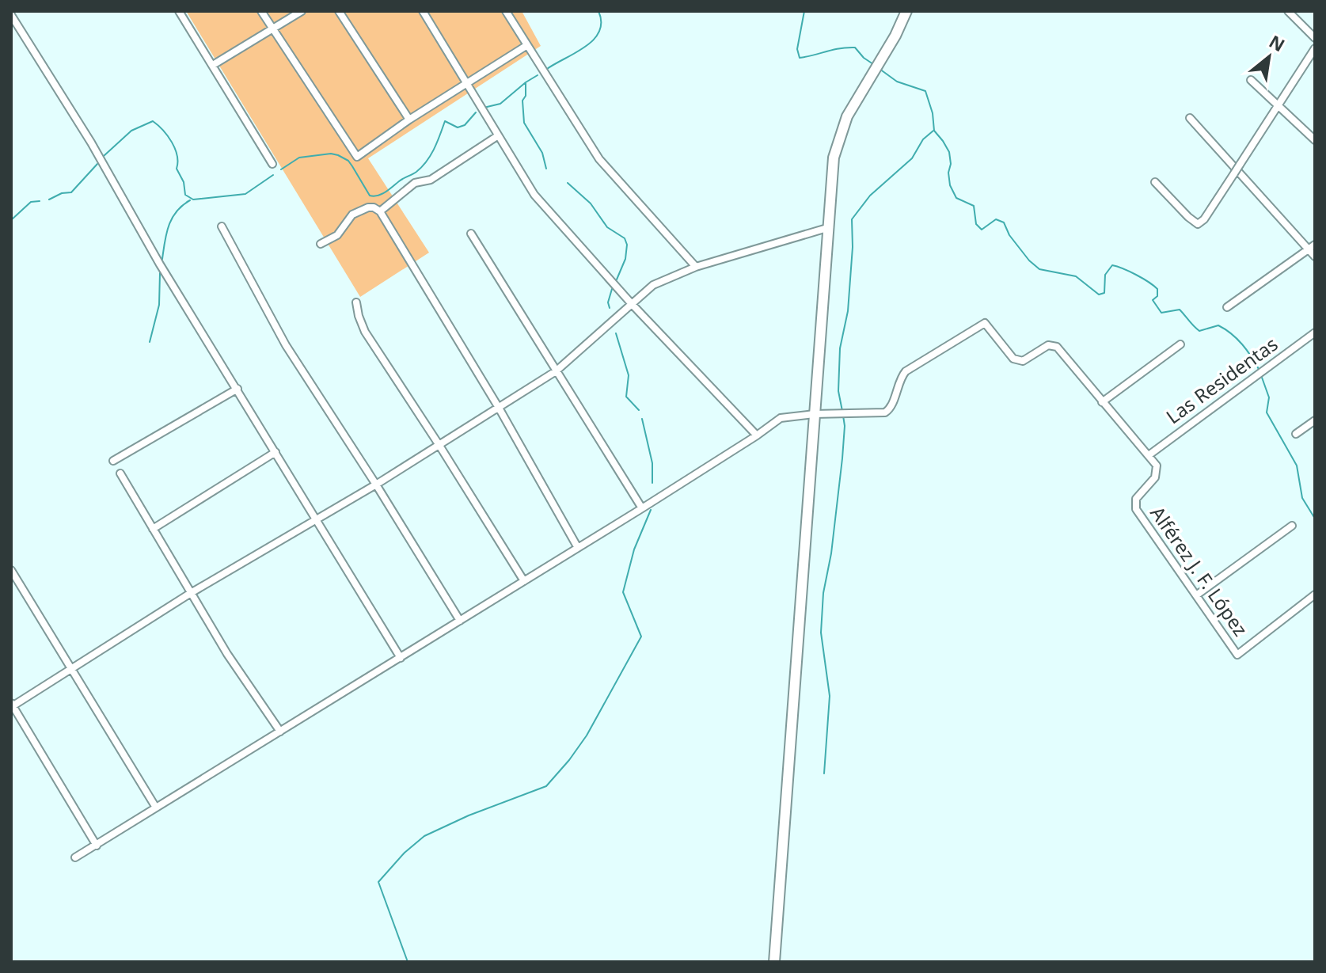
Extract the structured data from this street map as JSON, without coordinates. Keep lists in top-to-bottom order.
{
  "streets": {
    "street": ["Las Residentas", "Alférez J. F. López"]
  },
  "crossings": [
    ["Las Residentas", "Alférez J. F. López"]
  ],
  "north": "top right"
}
